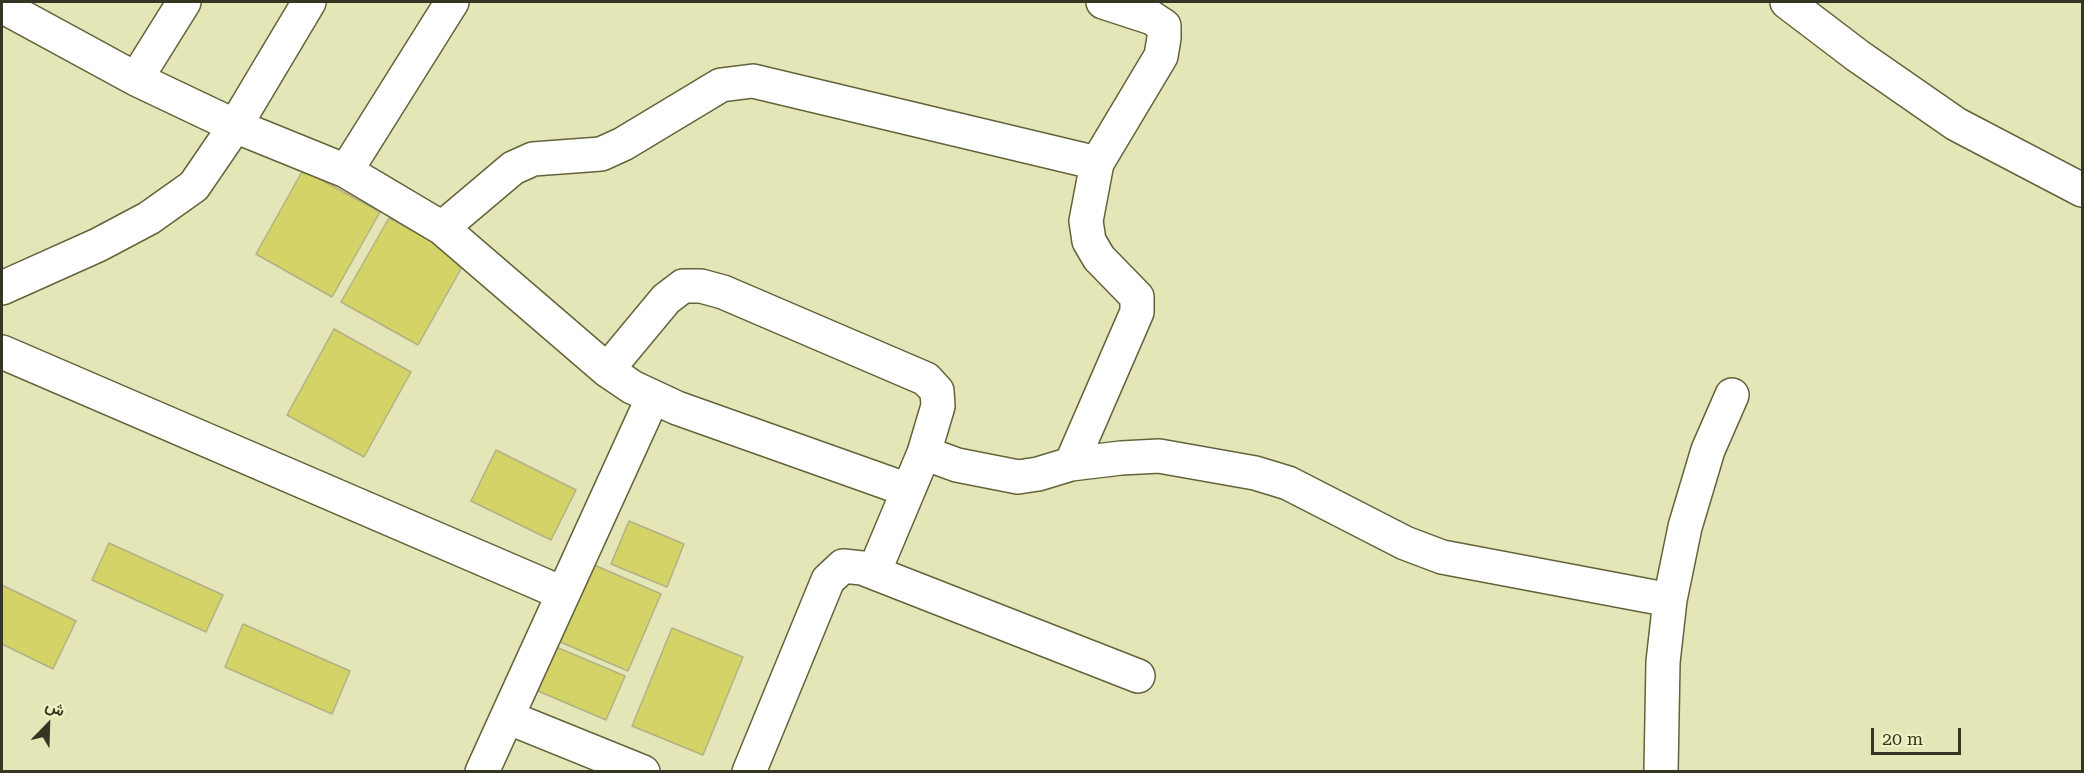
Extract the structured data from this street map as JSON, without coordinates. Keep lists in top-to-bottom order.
{
  "scale_bar": "20 m",
  "north": "top right"
}
